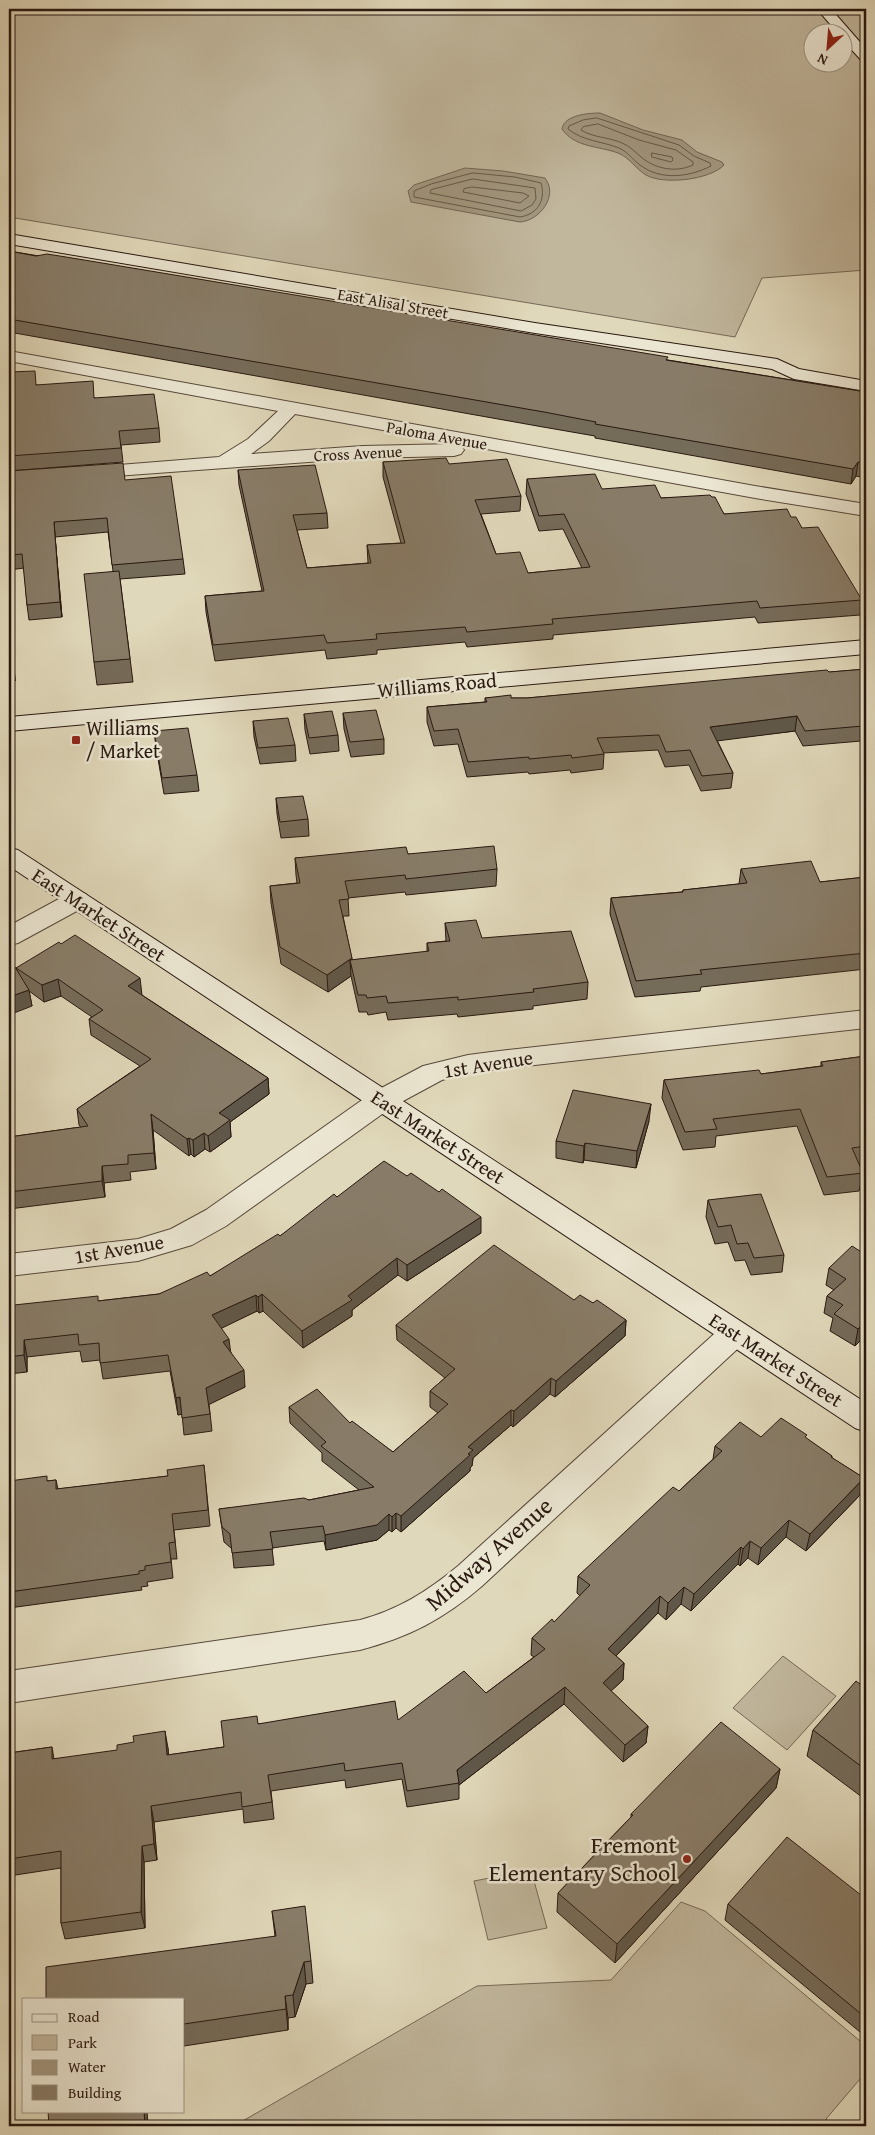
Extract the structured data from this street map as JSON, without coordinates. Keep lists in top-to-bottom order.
{
  "streets": {
    "street": [
      "East Alisal Street",
      "Paloma Avenue",
      "Cross Avenue",
      "Williams Road",
      "East Market Street",
      "1st Avenue",
      "Midway Avenue"
    ]
  },
  "crossings": [
    ["Paloma Avenue", "Cross Avenue"],
    ["East Market Street", "1st Avenue"],
    ["East Market Street", "Midway Avenue"]
  ],
  "places": {
    "transit": ["Williams / Market"],
    "other": ["Fremont Elementary School"]
  },
  "legend": [
    "Road",
    "Park",
    "Water",
    "Building"
  ],
  "north": "bottom left"
}
